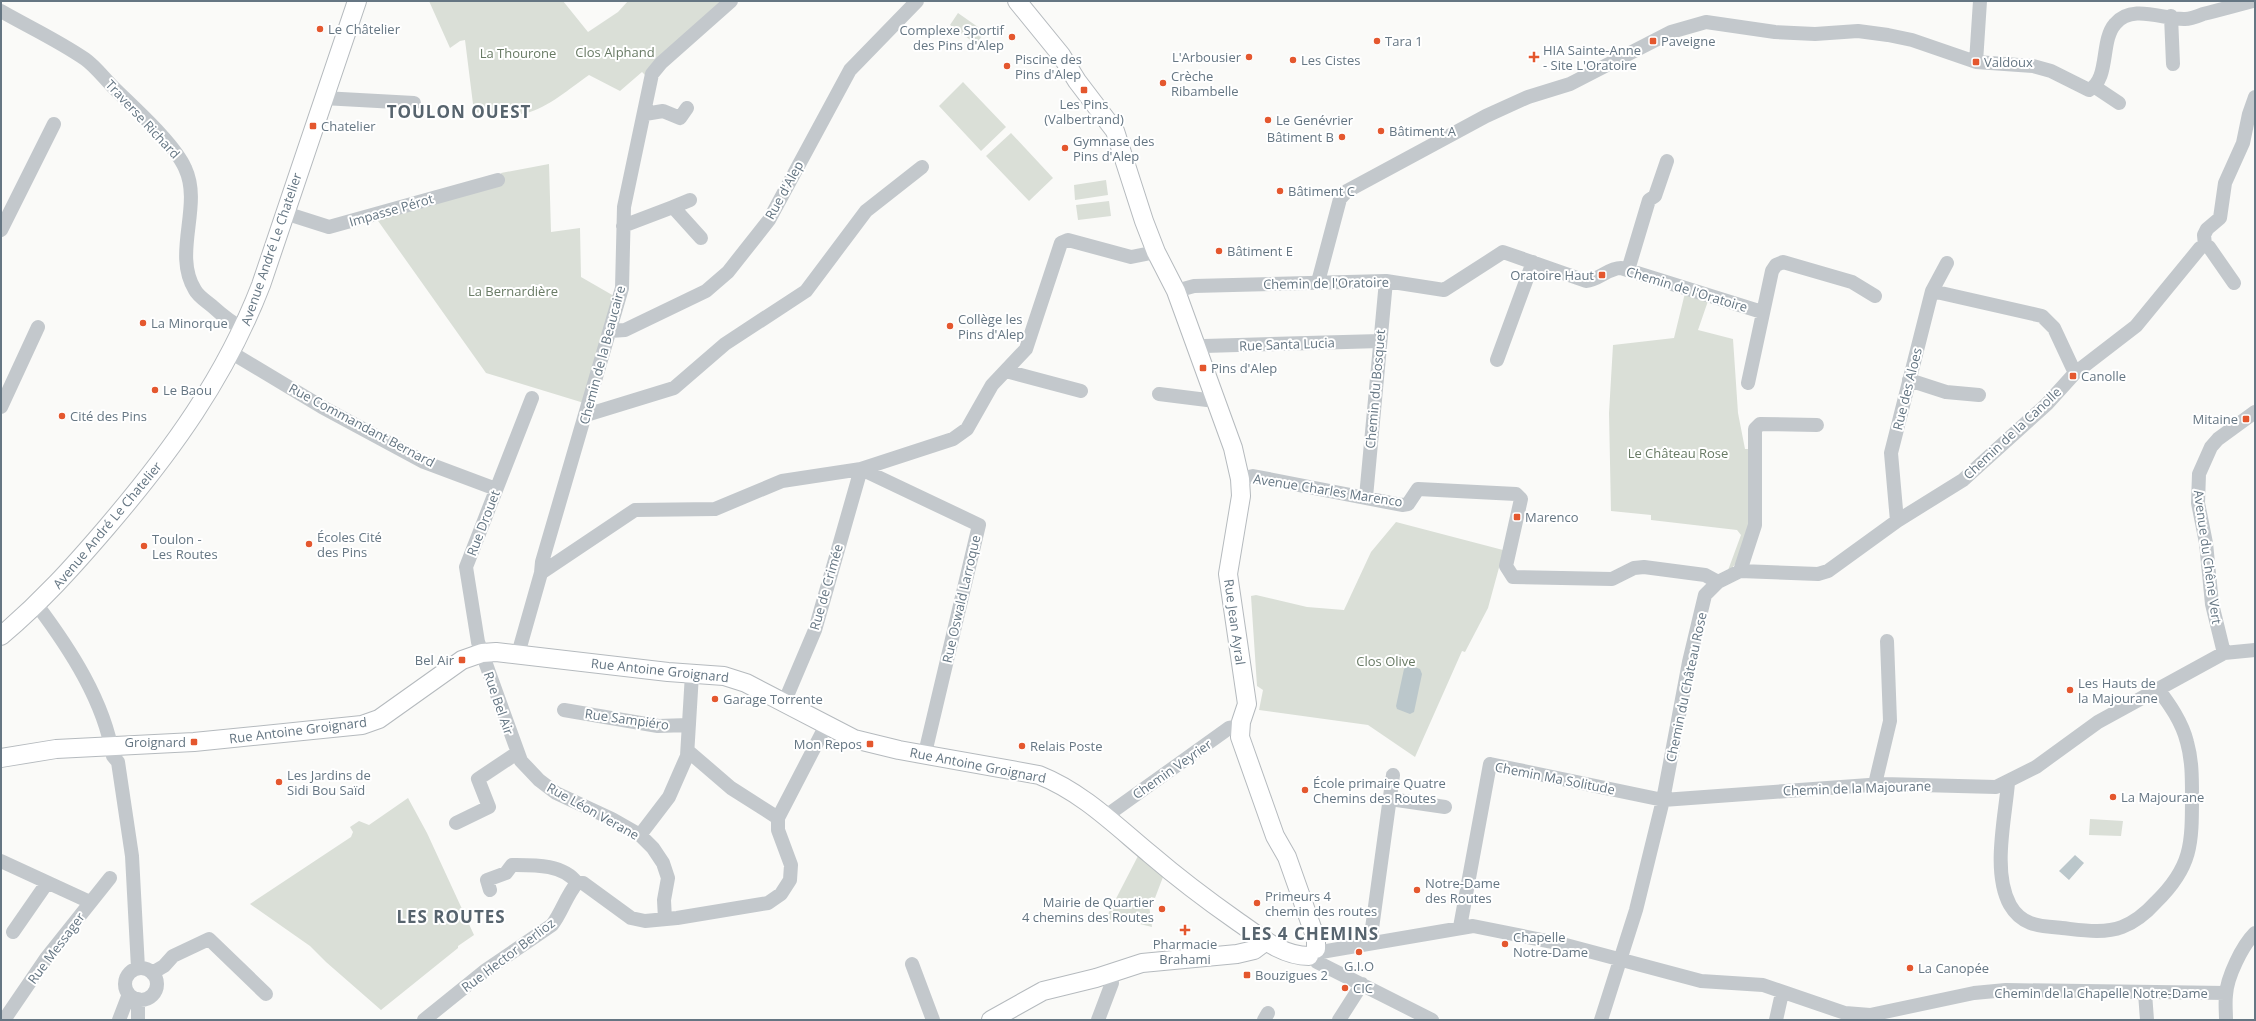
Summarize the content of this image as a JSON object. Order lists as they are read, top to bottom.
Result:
{
  "streets": {
    "main road": ["Avenue André Le Chatelier", "Rue Jean Ayral", "Rue Antoine Groignard"],
    "street": [
      "Traverse Richard",
      "Rue d'Alep",
      "Impasse Pérot",
      "Chemin de l'Oratoire",
      "Rue Santa Lucia",
      "Chemin de la Beaucaire",
      "Chemin du Bosquet",
      "Rue des Aloes",
      "Rue Commandant Bernard",
      "Chemin de la Canolle",
      "Avenue Charles Marenco",
      "Rue Drouet",
      "Avenue du Chêne Vert",
      "Rue de Crimée",
      "Rue Oswald Larroque",
      "Chemin du Château Rose",
      "Rue Bel Air",
      "Rue Sampiéro",
      "Chemin Veyrier",
      "Chemin Ma Solitude",
      "Chemin de la Majourane",
      "Rue Léon Verane",
      "Rue Messager",
      "Rue Hector Berlioz",
      "Chemin de la Chapelle Notre-Dame"
    ]
  },
  "crossings": [
    ["Traverse Richard", "Avenue André Le Chatelier"],
    ["Rue d'Alep", "Chemin de la Beaucaire"],
    ["Impasse Pérot", "Avenue André Le Chatelier"],
    ["Avenue André Le Chatelier", "Rue Commandant Bernard"],
    ["Chemin de l'Oratoire", "Chemin du Bosquet"],
    ["Chemin de l'Oratoire", "Rue Jean Ayral"],
    ["Rue Santa Lucia", "Chemin du Bosquet"],
    ["Rue Santa Lucia", "Rue Jean Ayral"],
    ["Chemin du Bosquet", "Avenue Charles Marenco"],
    ["Rue des Aloes", "Chemin de la Canolle"],
    ["Rue Commandant Bernard", "Rue Drouet"],
    ["Chemin de la Canolle", "Chemin du Château Rose"],
    ["Avenue Charles Marenco", "Rue Jean Ayral"],
    ["Avenue Charles Marenco", "Chemin du Château Rose"],
    ["Rue Drouet", "Rue Antoine Groignard"],
    ["Rue Drouet", "Rue Bel Air"],
    ["Avenue du Chêne Vert", "Chemin de la Majourane"],
    ["Rue de Crimée", "Rue Oswald Larroque"],
    ["Rue de Crimée", "Rue Antoine Groignard"],
    ["Rue Oswald Larroque", "Rue Antoine Groignard"],
    ["Rue Jean Ayral", "Rue Antoine Groignard"],
    ["Rue Jean Ayral", "Chemin Veyrier"],
    ["Rue Jean Ayral", "Chemin de la Chapelle Notre-Dame"],
    ["Rue Antoine Groignard", "Rue Bel Air"],
    ["Rue Antoine Groignard", "Chemin Veyrier"],
    ["Rue Antoine Groignard", "Chemin de la Chapelle Notre-Dame"],
    ["Chemin du Château Rose", "Chemin Ma Solitude"],
    ["Chemin du Château Rose", "Chemin de la Majourane"],
    ["Chemin du Château Rose", "Chemin de la Chapelle Notre-Dame"],
    ["Rue Bel Air", "Rue Léon Verane"],
    ["Chemin Ma Solitude", "Chemin de la Majourane"],
    ["Chemin Ma Solitude", "Chemin de la Chapelle Notre-Dame"]
  ],
  "districts": ["TOULON OUEST", "LES ROUTES", "LES 4 CHEMINS"],
  "parks": [
    "Clos Alphand",
    "La Thourone",
    "La Bernardière",
    "Le Château Rose",
    "Clos Olive"
  ],
  "places": {
    "other": [
      "Le Châtelier",
      "Complexe Sportif des Pins d'Alep",
      "Tara 1",
      "L'Arbousier",
      "Les Cistes",
      "Piscine des Pins d'Alep",
      "Crèche Ribambelle",
      "Le Genévrier",
      "Bâtiment A",
      "Bâtiment B",
      "Gymnase des Pins d'Alep",
      "Bâtiment C",
      "Bâtiment E",
      "La Minorque",
      "Collège les Pins d'Alep",
      "Le Baou",
      "Cité des Pins",
      "Écoles Cité des Pins",
      "Toulon - Les Routes",
      "Les Hauts de la Majourane",
      "Garage Torrente",
      "Relais Poste",
      "Les Jardins de Sidi Bou Saïd",
      "École primaire Quatre Chemins des Routes",
      "La Majourane",
      "Notre-Dame des Routes",
      "Primeurs 4 chemin des routes",
      "Mairie de Quartier 4 chemins des Routes",
      "Chapelle Notre-Dame",
      "G.I.O",
      "La Canopée",
      "CIC"
    ],
    "transit": [
      "Paveigne",
      "Valdoux",
      "Les Pins (Valbertrand)",
      "Chatelier",
      "Oratoire Haut",
      "Pins d'Alep",
      "Canolle",
      "Mitaine",
      "Marenco",
      "Bel Air",
      "Groignard",
      "Mon Repos",
      "Bouzigues 2"
    ],
    "health": ["HIA Sainte-Anne - Site L'Oratoire", "Pharmacie Brahami"]
  }
}
